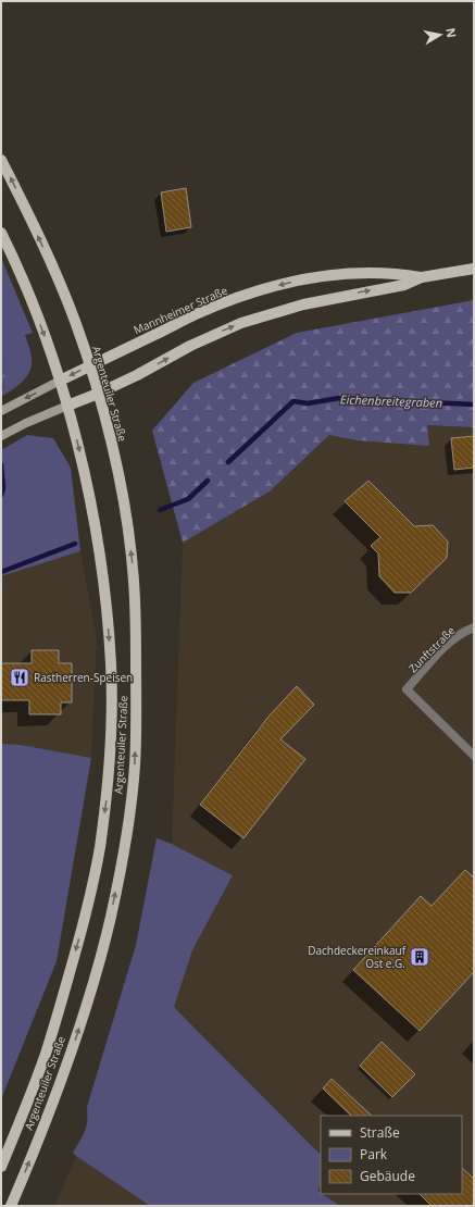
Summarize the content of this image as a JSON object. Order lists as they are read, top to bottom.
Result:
{
  "streets": {
    "main road": ["Mannheimer Straße", "Argenteuiler Straße"],
    "street": ["Zunftstraße"]
  },
  "crossings": [
    ["Mannheimer Straße", "Argenteuiler Straße"]
  ],
  "water": ["Eichenbreitegraben"],
  "places": {
    "restaurant": ["Rastherren-Speisen"],
    "building": ["Dachdeckereinkauf Ost e.G."]
  },
  "legend": ["Straße", "Park", "Gebäude"],
  "north": "right"
}
